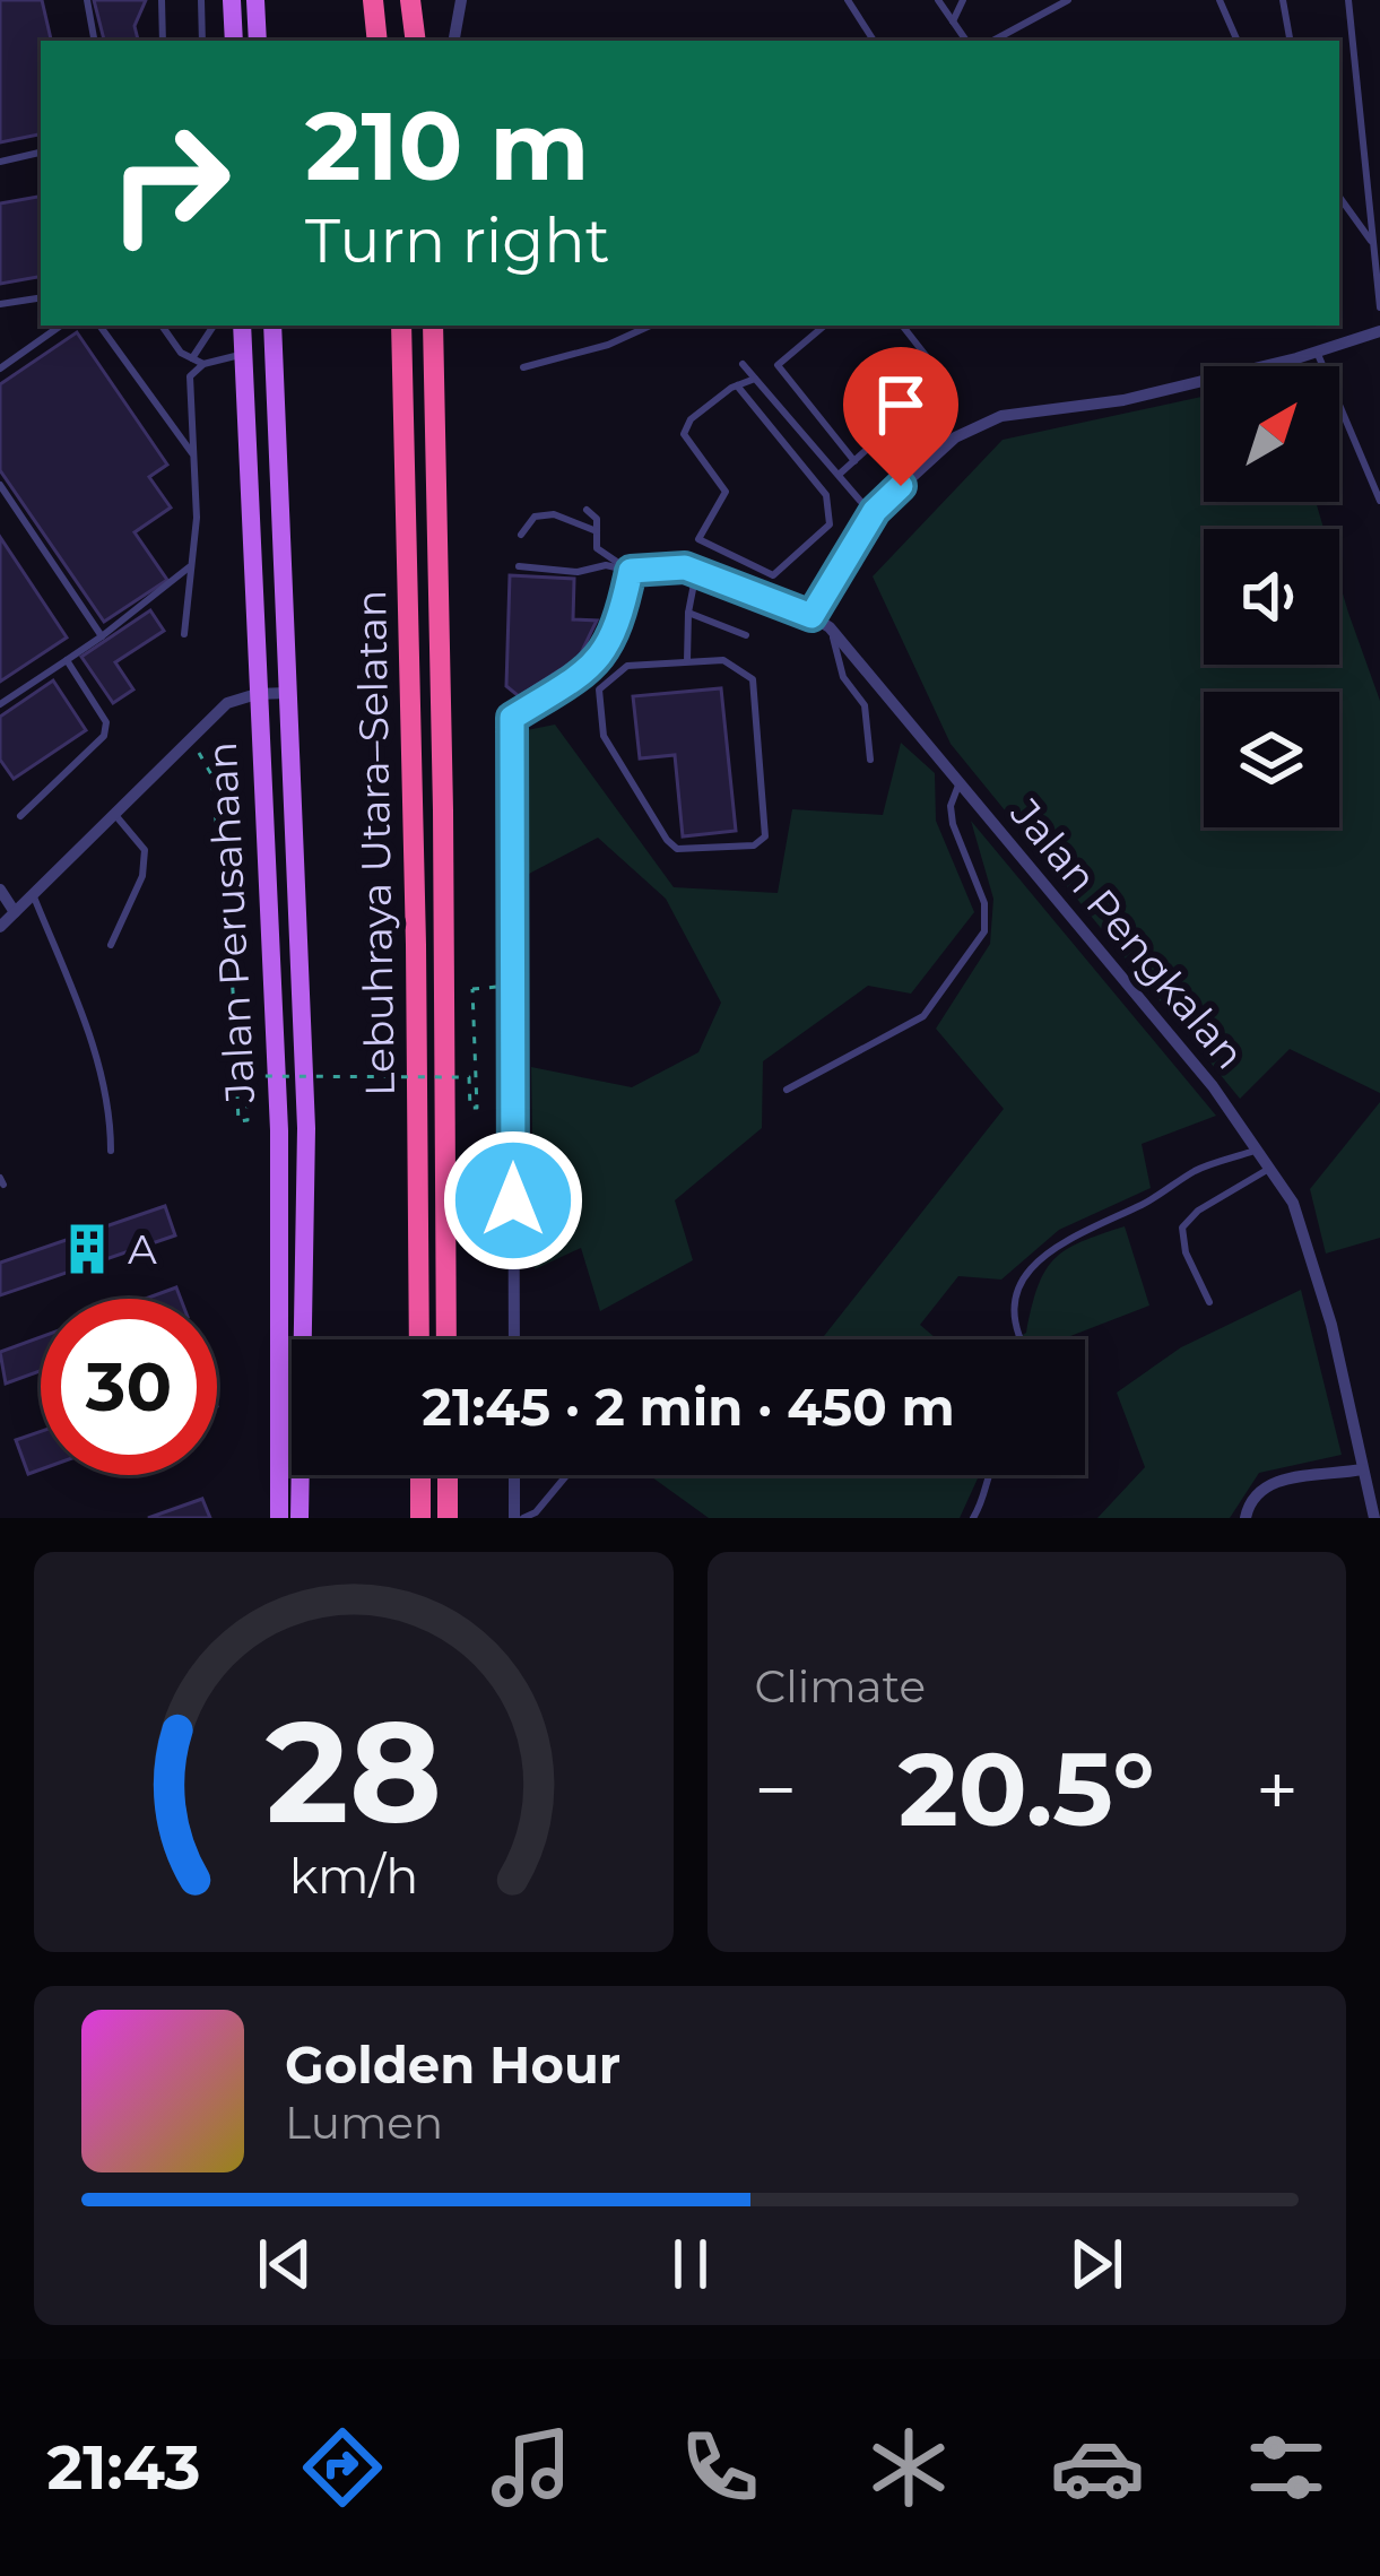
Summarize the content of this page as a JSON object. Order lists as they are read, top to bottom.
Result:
{
  "streets": {
    "highway": ["Lebuhraya Utara–Selatan"],
    "main road": ["Jalan Perusahaan"],
    "street": ["Jalan Pengkalan"]
  },
  "places": {
    "building": ["A"]
  },
  "north": "top right",
  "page": {
    "turn": ["210 m", "Turn right"],
    "limit": "30",
    "trip": "21:45 · 2 min · 450 m",
    "tile": "Climate",
    "heat": ["−", "20.5°", "+"],
    "song": ["Golden Hour", "Lumen"],
    "tabs": "21:43",
    "gauge": ["28", "km/h"]
  }
}
